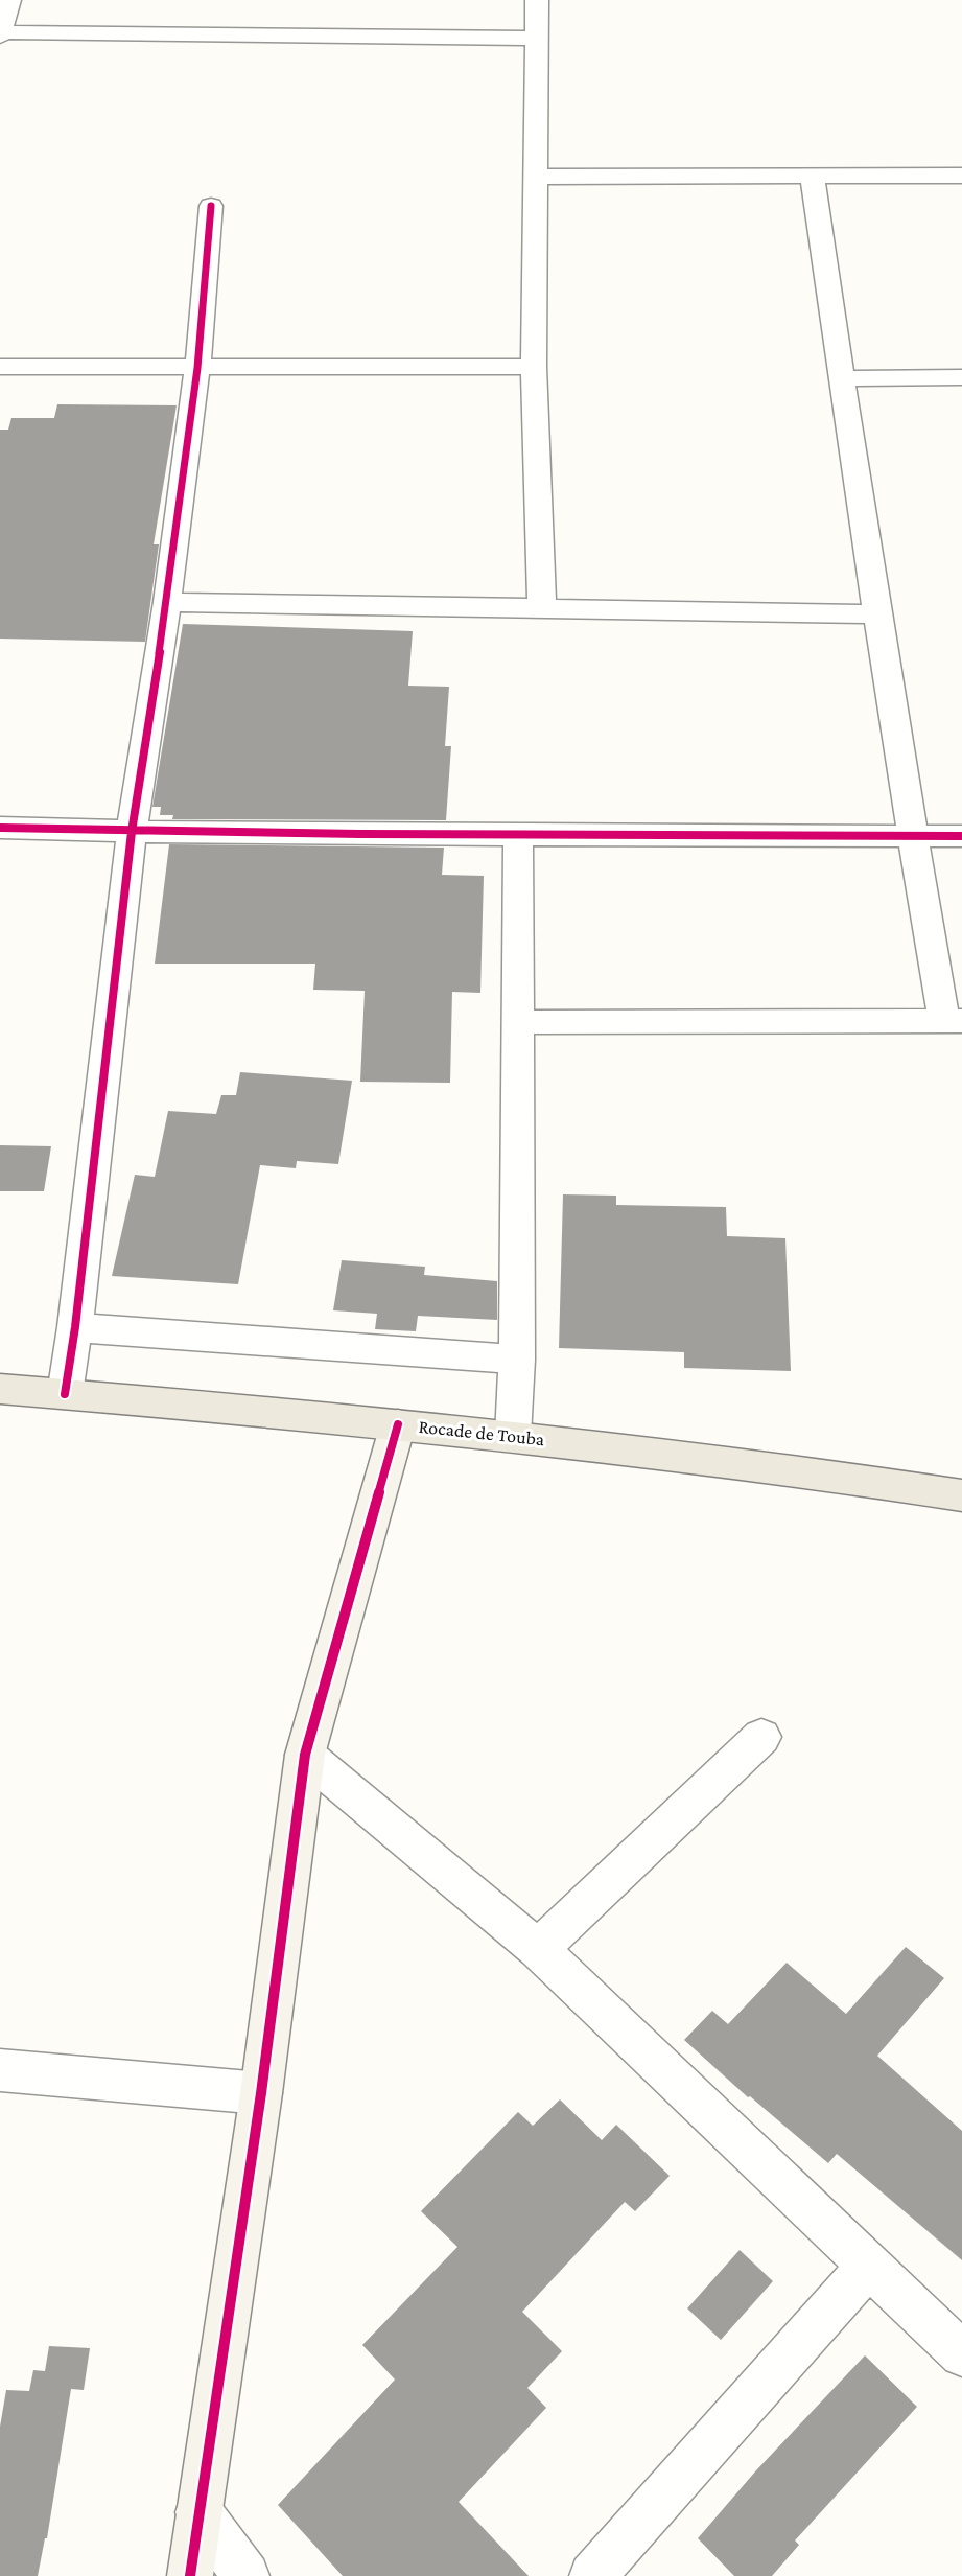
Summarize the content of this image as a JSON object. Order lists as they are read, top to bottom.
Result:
{
  "streets": {
    "main road": ["Rocade de Touba"]
  }
}
